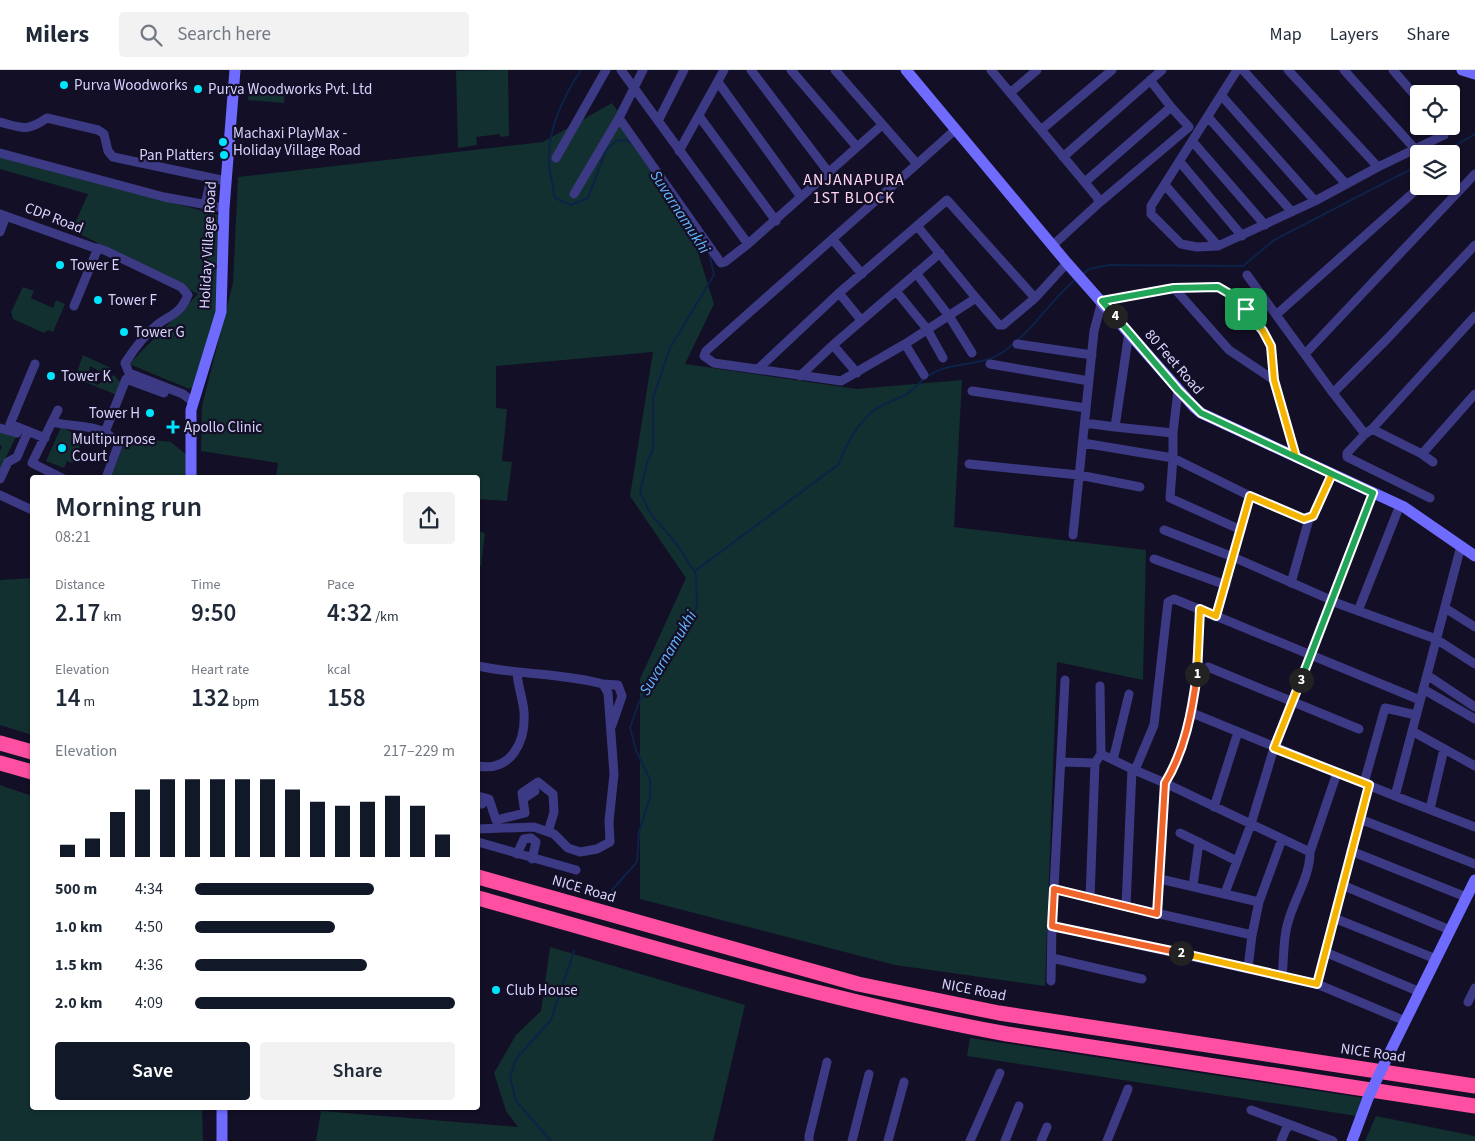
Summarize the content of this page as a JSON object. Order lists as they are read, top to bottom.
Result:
{
  "streets": {
    "highway": ["NICE Road"],
    "street": ["CDP Road", "Holiday Village Road", "80 Feet Road"]
  },
  "crossings": [
    ["CDP Road", "Holiday Village Road"]
  ],
  "districts": ["ANJANAPURA 1ST BLOCK"],
  "water": ["Suvarnamukhi"],
  "places": {
    "other": [
      "Purva Woodworks",
      "Purva Woodworks Pvt. Ltd",
      "Machaxi PlayMax - Holiday Village Road",
      "Pan Platters",
      "Tower E",
      "Tower F",
      "Tower G",
      "Tower K",
      "Tower H",
      "Multipurpose Court",
      "Club House"
    ],
    "health": ["Apollo Clinic"]
  },
  "page": {
    "header": "Milers",
    "search": "Search here",
    "nav": ["Map", "Layers", "Share"],
    "pins": [
      "4",
      "1",
      "3",
      "2"
    ],
    "heading": ["Morning run", "08:21"],
    "stats": [
      ["Distance", "2.17 km"],
      ["Time", "9:50"],
      ["Pace", "4:32 /km"],
      ["Elevation", "14 m"],
      ["Heart rate", "132 bpm"],
      ["kcal", "158"]
    ],
    "chart": ["Elevation", "217–229 m"],
    "list": [
      {
        "name": "500 m",
        "note": "4:34"
      },
      {
        "name": "1.0 km",
        "note": "4:50"
      },
      {
        "name": "1.5 km",
        "note": "4:36"
      },
      {
        "name": "2.0 km",
        "note": "4:09"
      }
    ],
    "buttons": ["Save", "Share"]
  }
}
